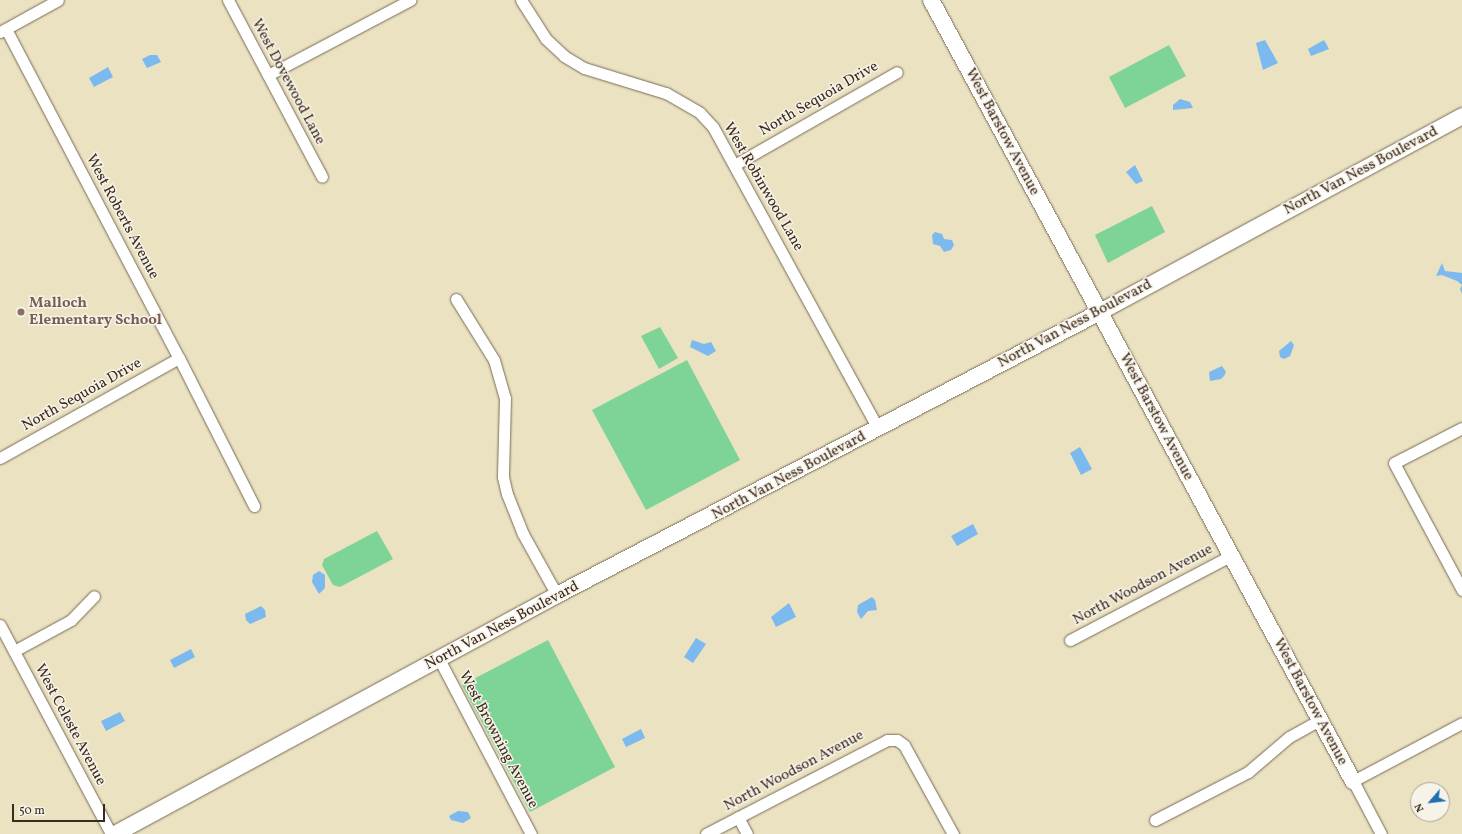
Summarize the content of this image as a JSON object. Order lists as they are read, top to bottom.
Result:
{
  "streets": {
    "street": [
      "West Dovewood Lane",
      "North Sequoia Drive",
      "West Barstow Avenue",
      "North Van Ness Boulevard",
      "West Robinwood Lane",
      "West Roberts Avenue",
      "North Woodson Avenue",
      "West Celeste Avenue",
      "West Browning Avenue"
    ]
  },
  "crossings": [
    ["North Sequoia Drive", "West Robinwood Lane"],
    ["North Sequoia Drive", "West Roberts Avenue"],
    ["West Barstow Avenue", "North Van Ness Boulevard"],
    ["West Barstow Avenue", "North Woodson Avenue"],
    ["North Van Ness Boulevard", "West Robinwood Lane"],
    ["North Van Ness Boulevard", "West Browning Avenue"]
  ],
  "places": ["Malloch Elementary School"],
  "scale_bar": "50 m",
  "north": "bottom left"
}
